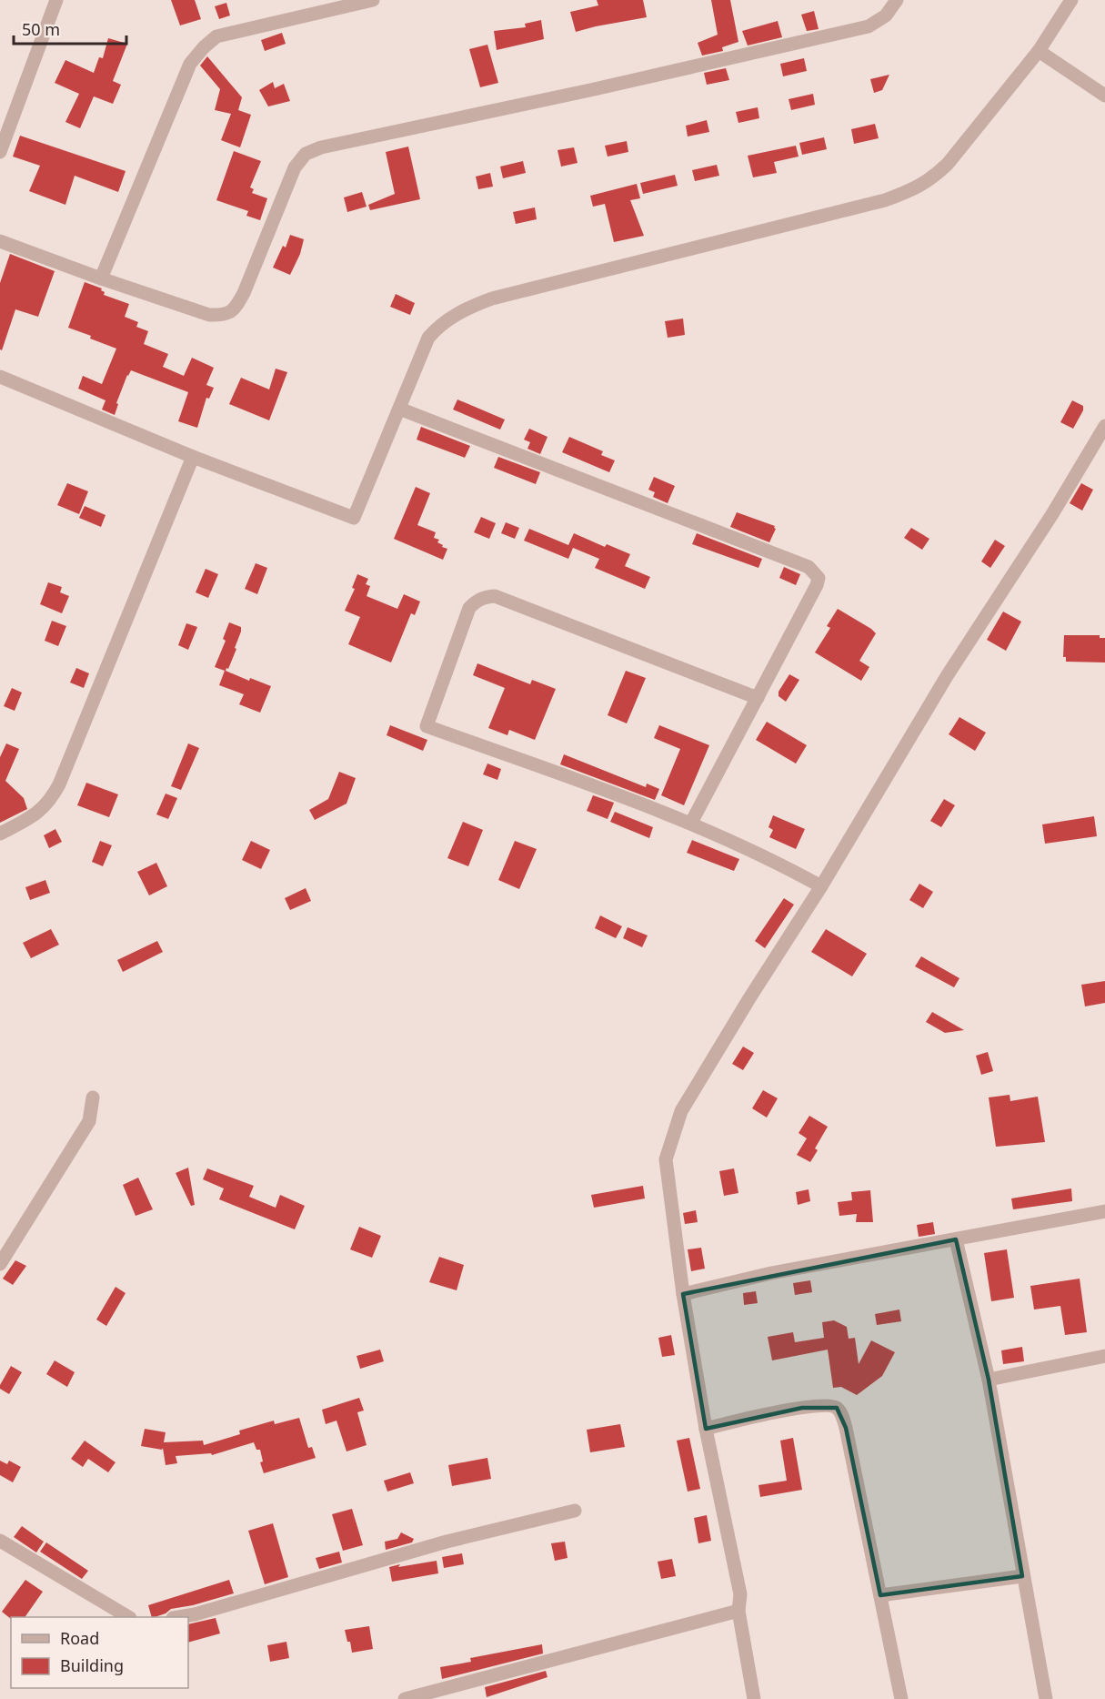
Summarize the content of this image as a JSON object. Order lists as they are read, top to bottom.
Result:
{
  "legend": ["Road", "Building"],
  "scale_bar": "50 m"
}
